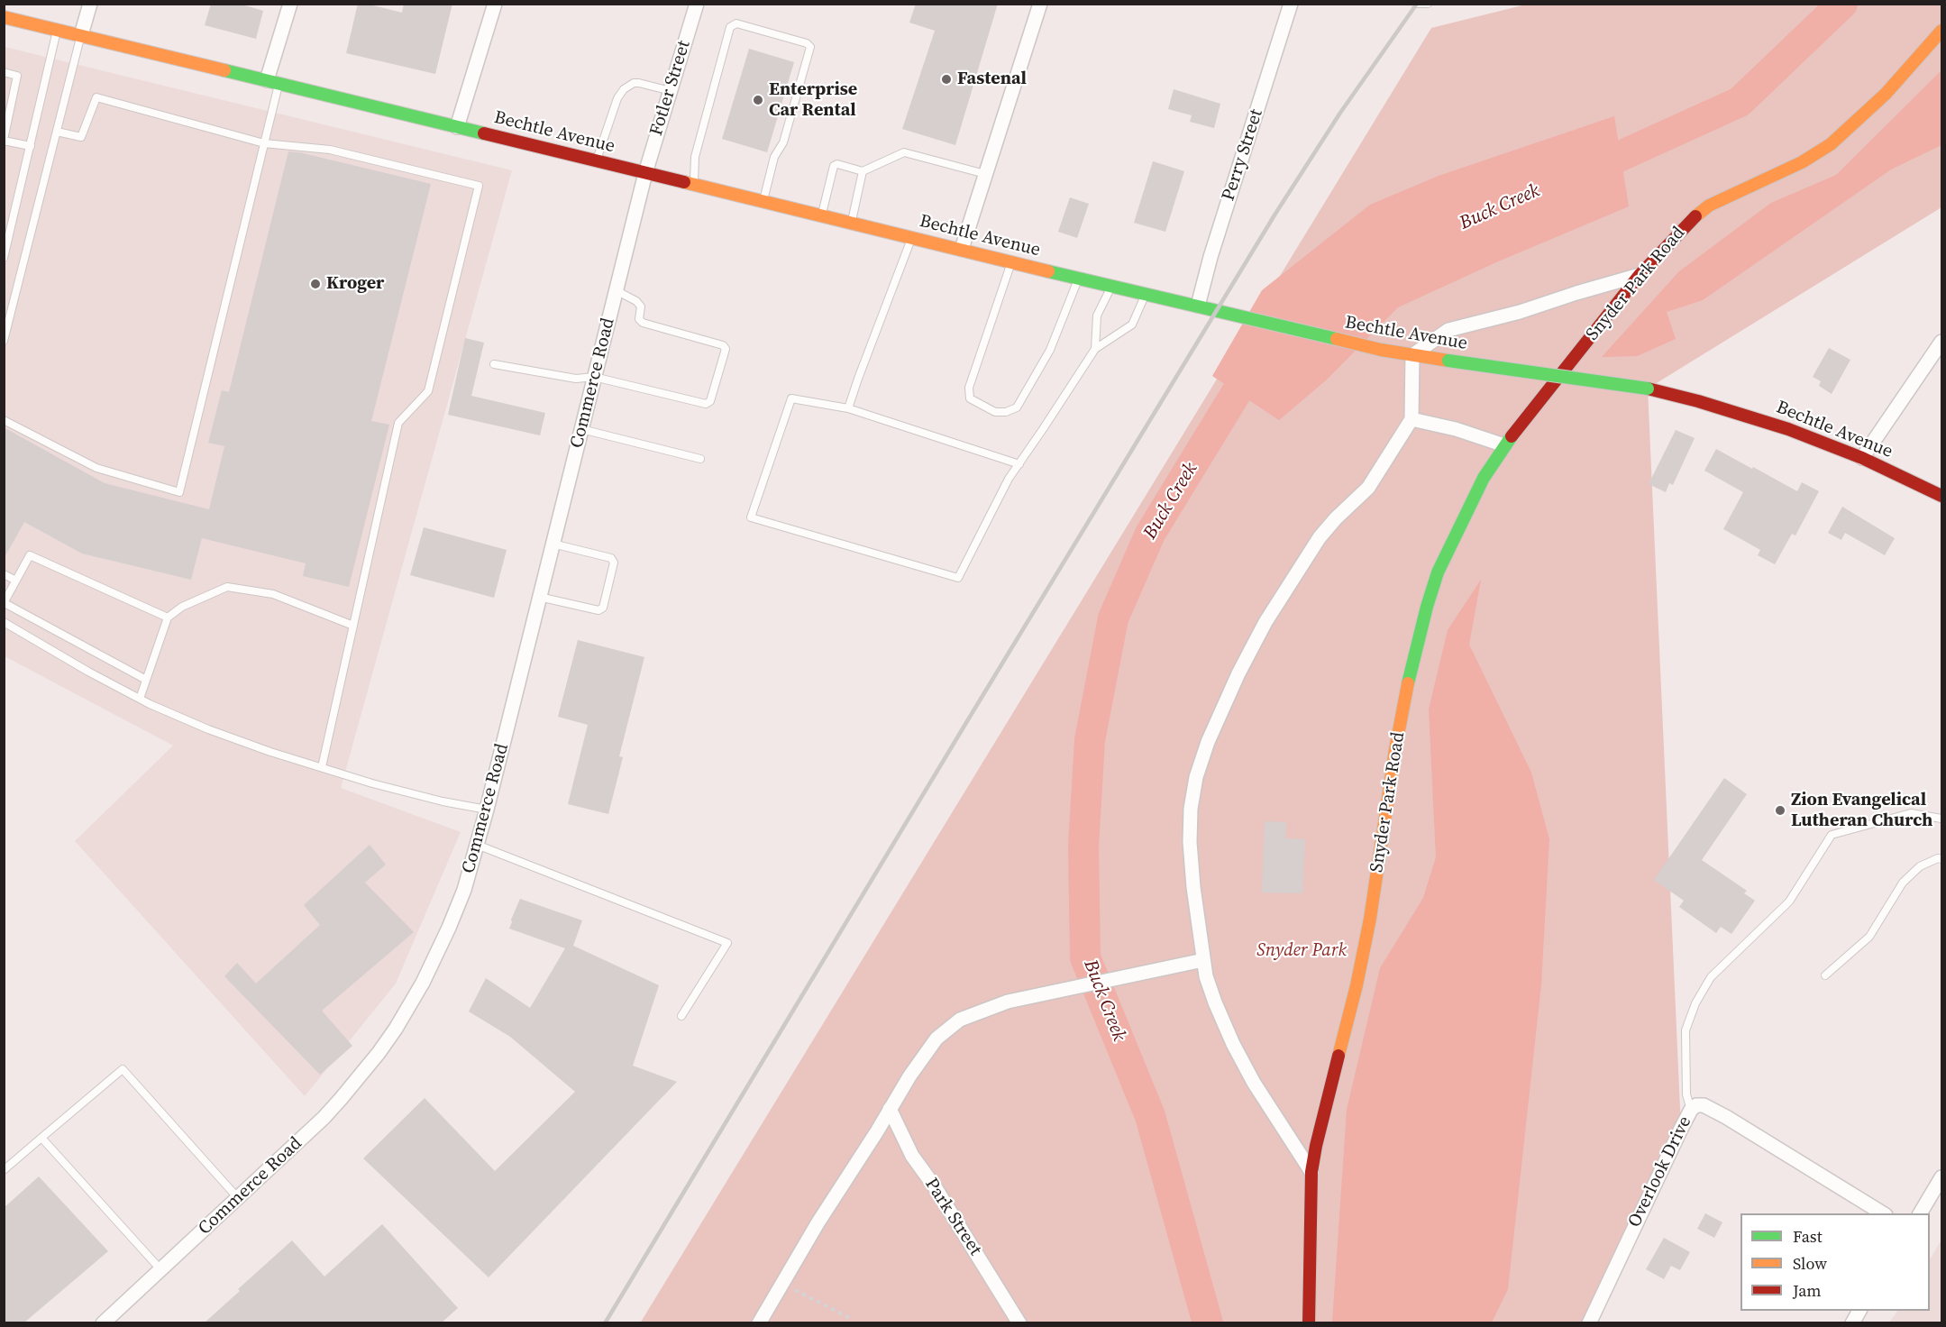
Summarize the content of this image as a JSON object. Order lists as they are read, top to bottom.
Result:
{
  "streets": {
    "main road": ["Bechtle Avenue", "Snyder Park Road"],
    "street": [
      "Fotler Street",
      "Perry Street",
      "Commerce Road",
      "Overlook Drive",
      "Park Street"
    ]
  },
  "crossings": [
    ["Fotler Street", "Bechtle Avenue"],
    ["Fotler Street", "Commerce Road"],
    ["Bechtle Avenue", "Perry Street"],
    ["Bechtle Avenue", "Commerce Road"]
  ],
  "water": ["Buck Creek"],
  "parks": ["Snyder Park"],
  "places": [
    "Fastenal",
    "Enterprise Car Rental",
    "Kroger",
    "Zion Evangelical Lutheran Church"
  ],
  "legend": ["Fast", "Slow", "Jam"]
}
